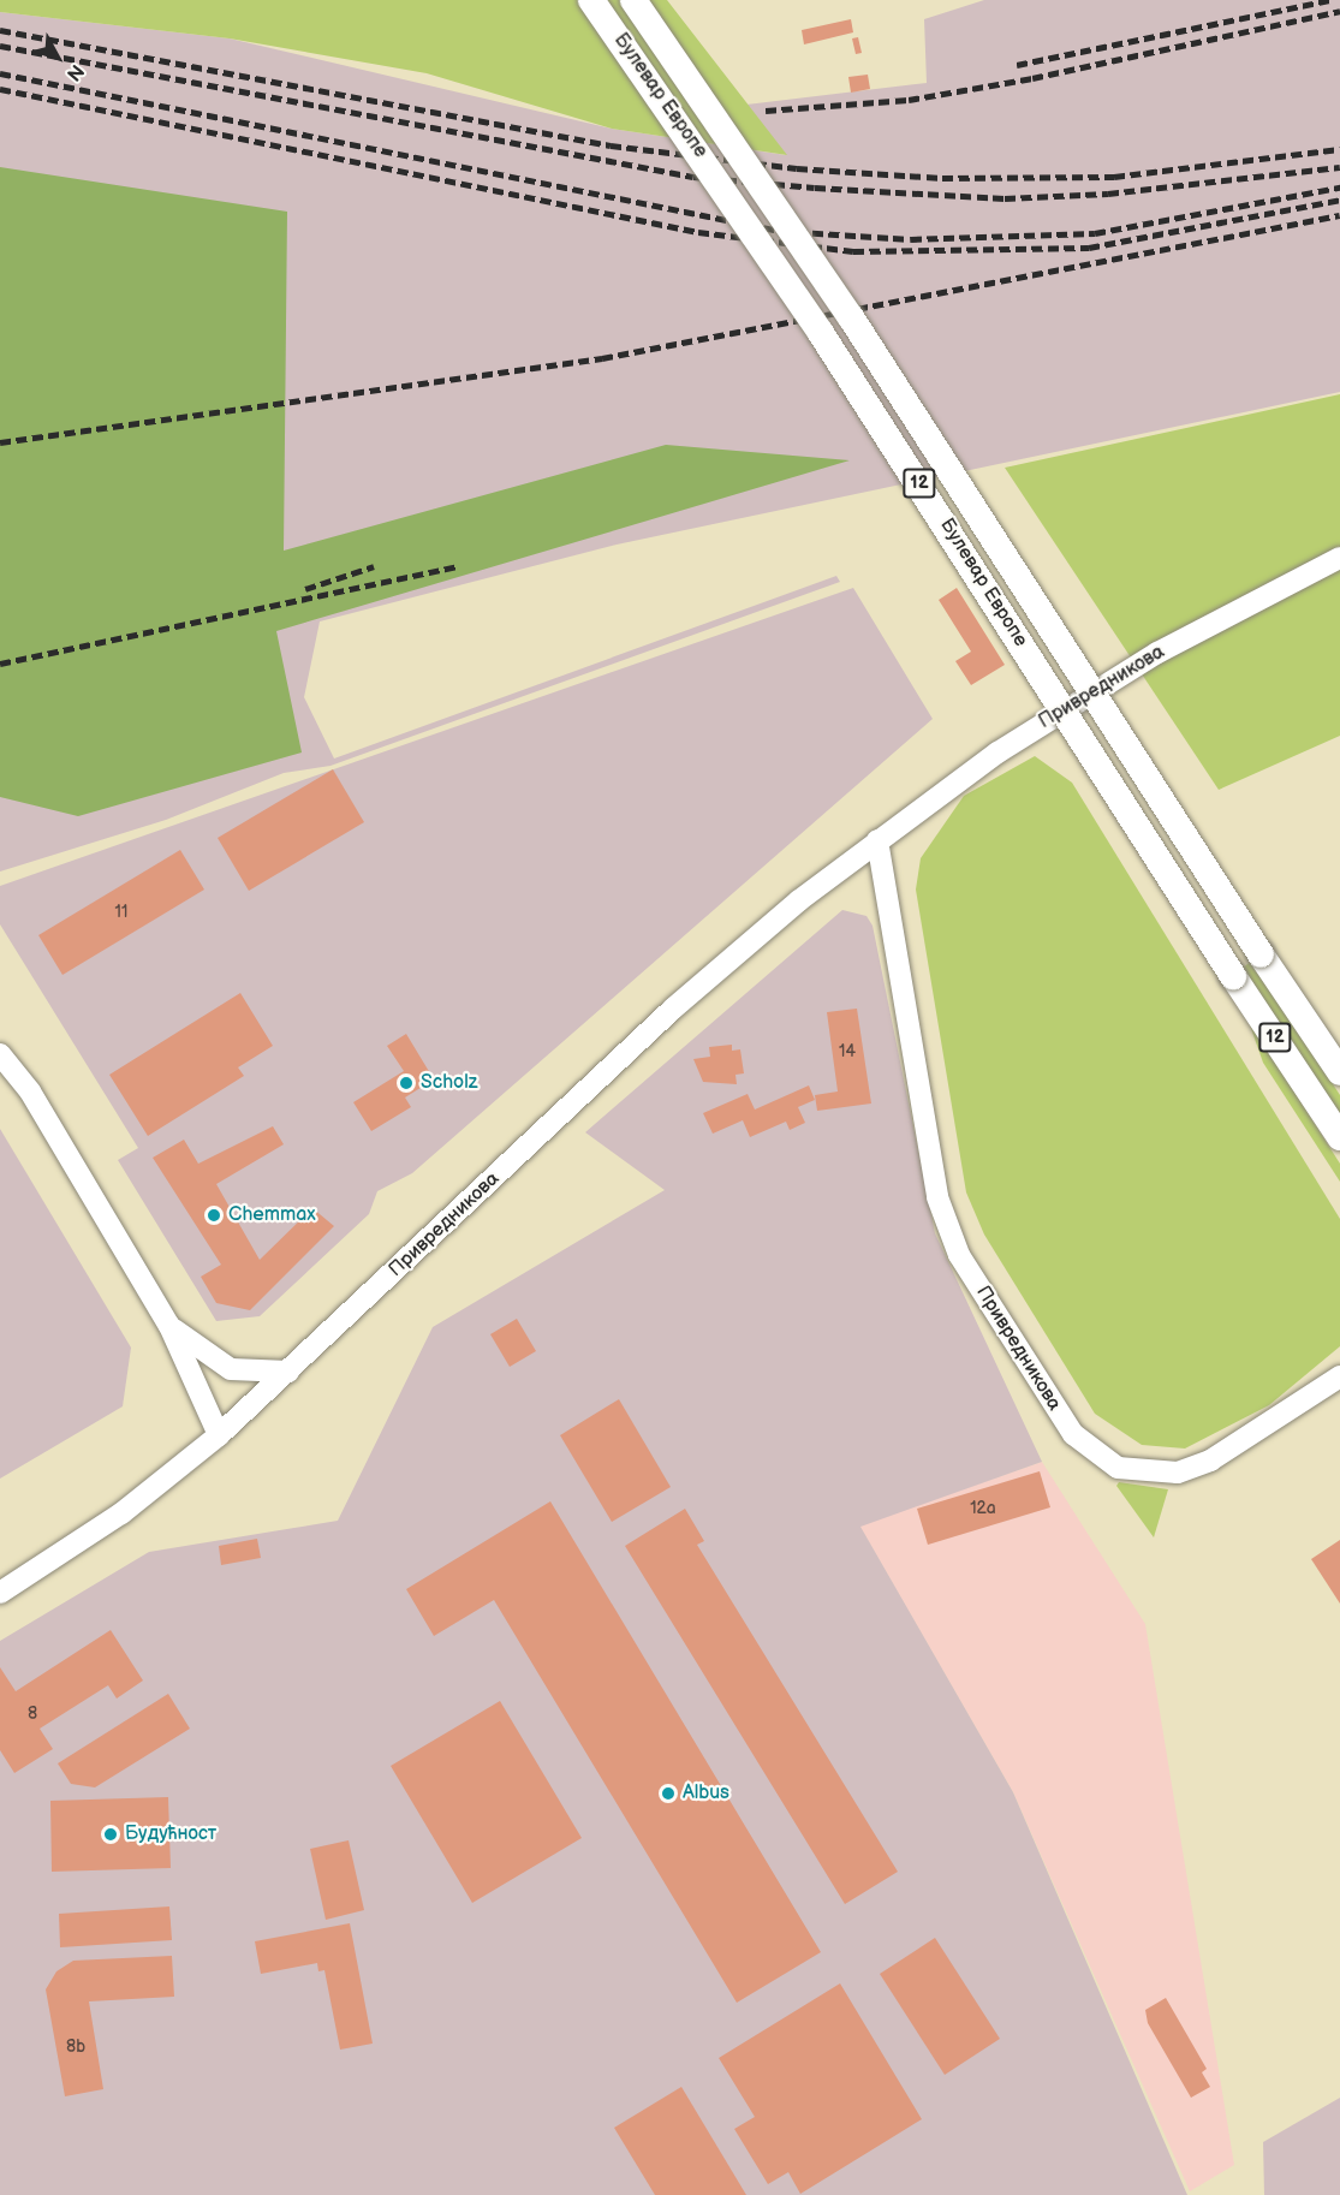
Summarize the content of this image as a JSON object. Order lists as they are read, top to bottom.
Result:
{
  "streets": {
    "main road": ["Булевар Европе", "12"],
    "street": ["Привредникова"]
  },
  "places": [
    "Scholz",
    "Chemmax",
    "Albus",
    "Будућност"
  ],
  "house_numbers": [
    "11",
    "14",
    "12a",
    "8",
    "8b"
  ],
  "north": "bottom right"
}
